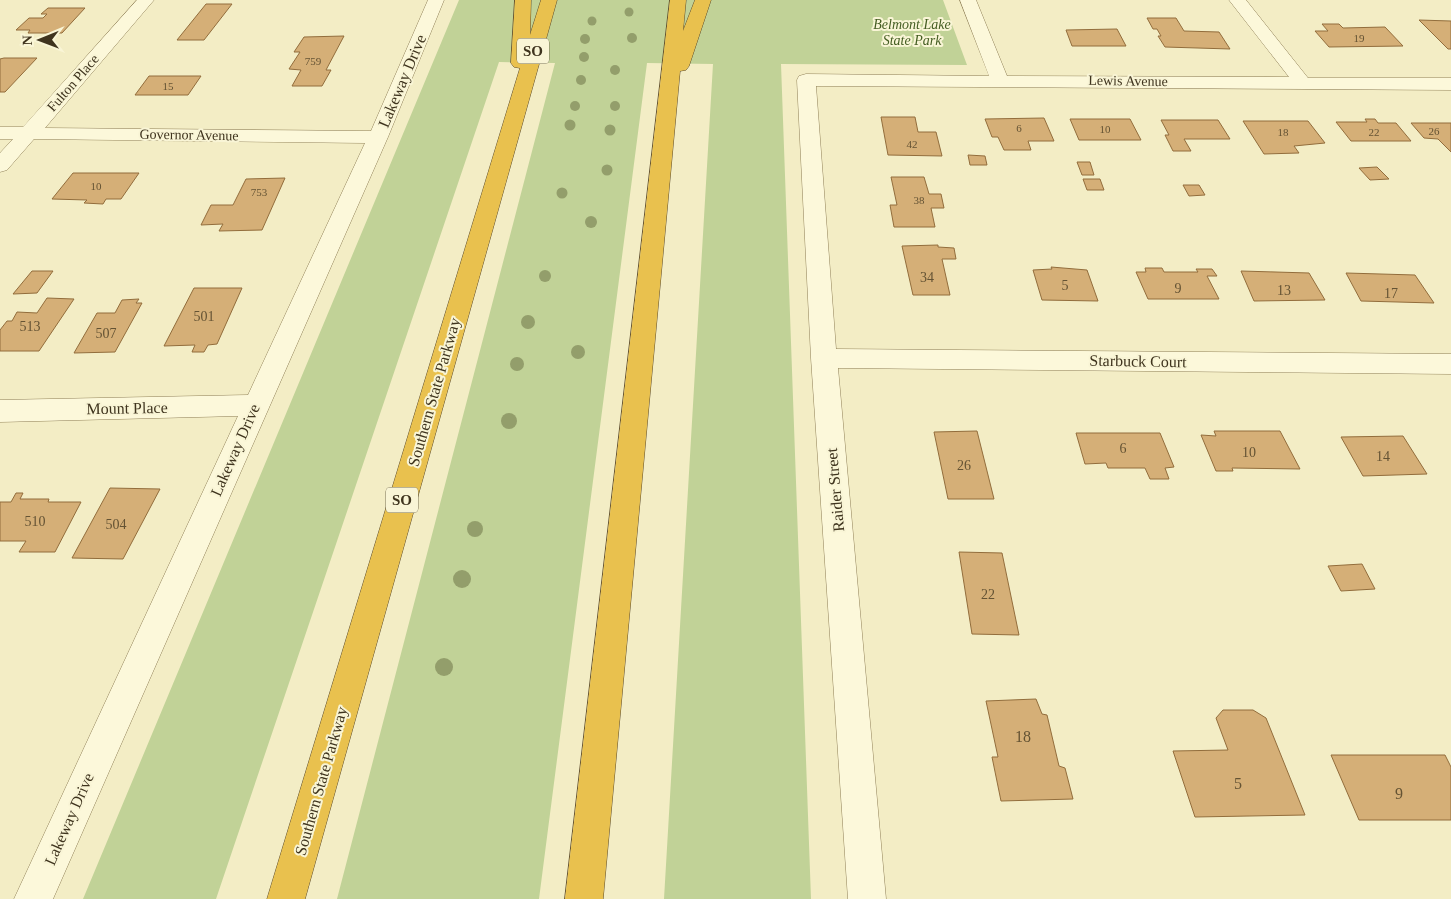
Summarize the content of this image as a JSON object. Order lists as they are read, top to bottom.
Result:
{
  "streets": {
    "highway": ["SO", "Southern State Parkway"],
    "street": [
      "Lakeway Drive",
      "Lewis Avenue",
      "Fulton Place",
      "Governor Avenue",
      "Starbuck Court",
      "Mount Place",
      "Raider Street"
    ]
  },
  "crossings": [
    ["Lakeway Drive", "Governor Avenue"],
    ["Lakeway Drive", "Mount Place"],
    ["Lewis Avenue", "Raider Street"],
    ["Fulton Place", "Governor Avenue"],
    ["Starbuck Court", "Raider Street"]
  ],
  "parks": ["Belmont Lake State Park"],
  "house_numbers": [
    "19",
    "759",
    "15",
    "6",
    "10",
    "26",
    "18",
    "22",
    "42",
    "10",
    "753",
    "38",
    "34",
    "5",
    "9",
    "13",
    "17",
    "501",
    "513",
    "507",
    "6",
    "10",
    "14",
    "26",
    "510",
    "504",
    "22",
    "18",
    "5",
    "9"
  ],
  "north": "left"
}
